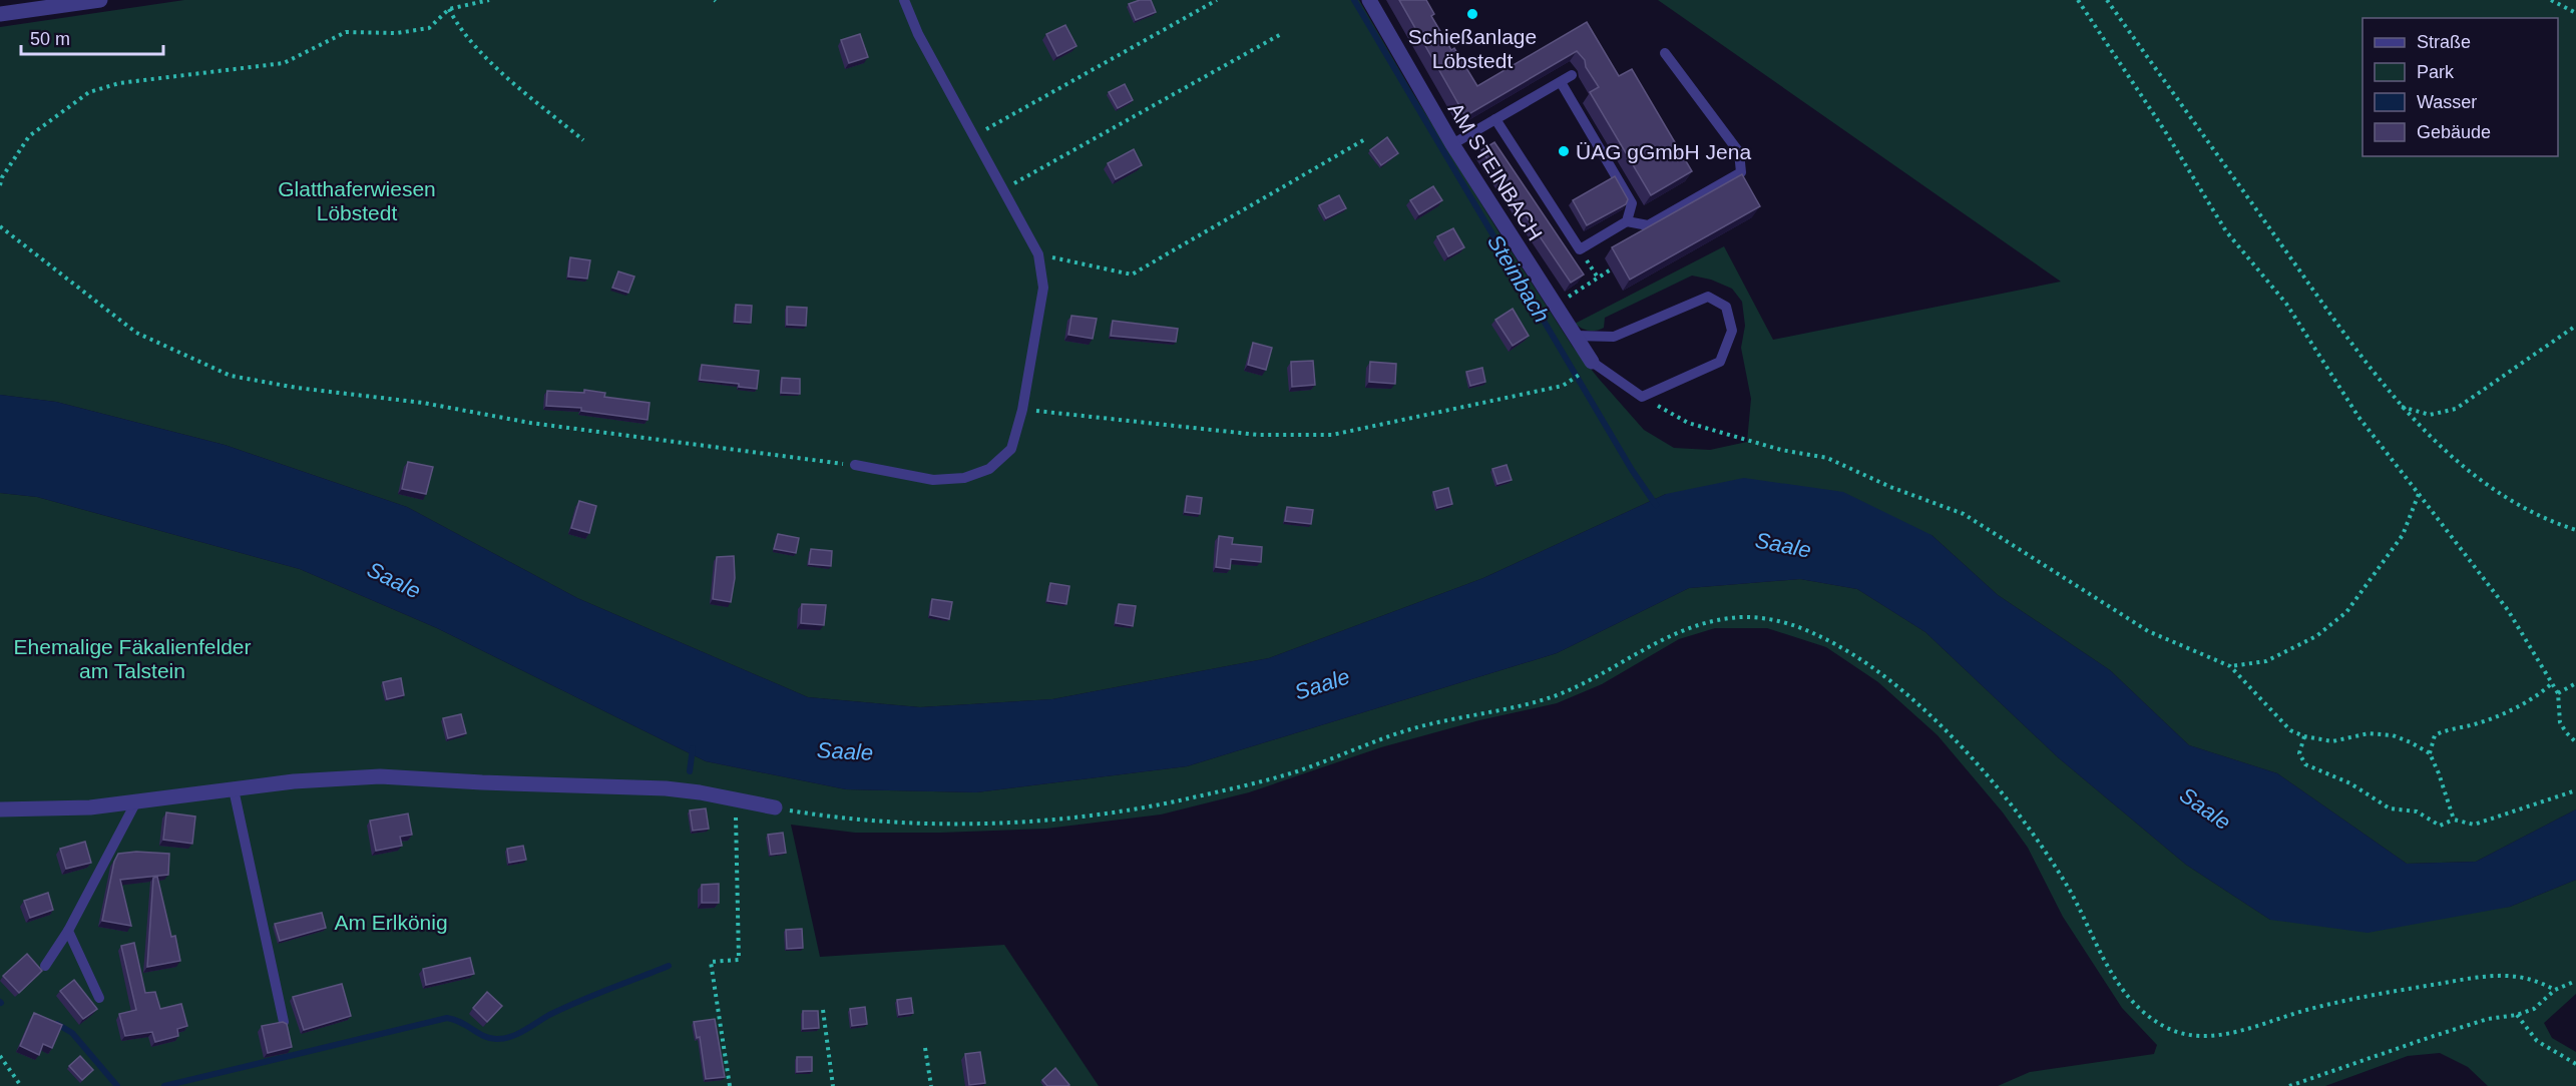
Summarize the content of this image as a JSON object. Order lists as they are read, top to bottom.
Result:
{
  "streets": {
    "street": ["AM STEINBACH"]
  },
  "water": ["Steinbach", "Saale"],
  "parks": ["Glatthaferwiesen Löbstedt", "Ehemalige Fäkalienfelder am Talstein", "Am Erlkönig"],
  "places": ["Schießanlage Löbstedt", "ÜAG gGmbH Jena"],
  "legend": [
    "Straße",
    "Park",
    "Wasser",
    "Gebäude"
  ],
  "scale_bar": "50 m"
}
